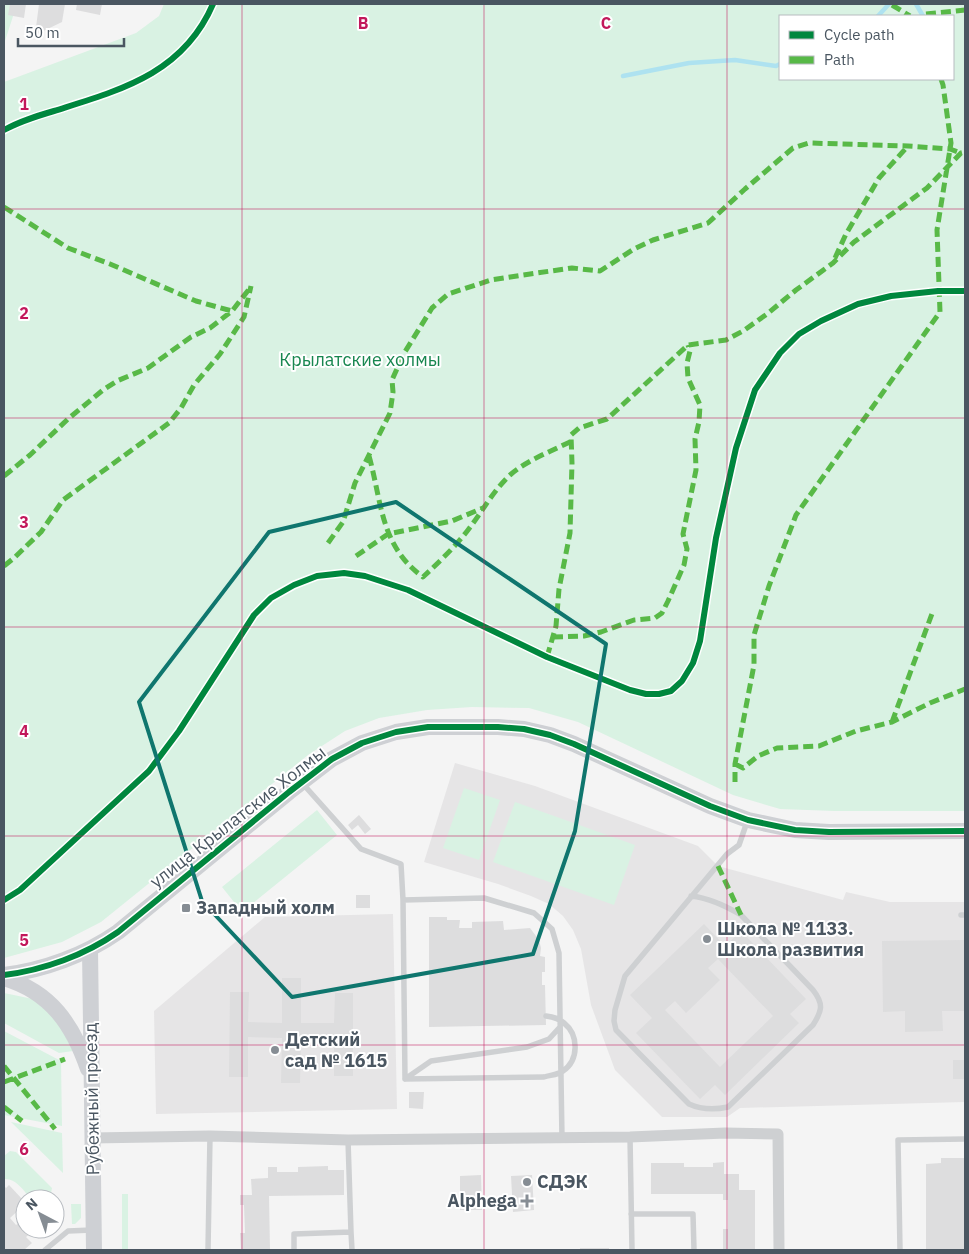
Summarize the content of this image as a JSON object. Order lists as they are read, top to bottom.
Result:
{
  "streets": {
    "street": ["улица Крылатские Холмы", "Рубежный проезд"]
  },
  "crossings": [
    ["улица Крылатские Холмы", "Рубежный проезд"]
  ],
  "parks": ["Крылатские холмы"],
  "places": {
    "transit": ["Западный холм"],
    "other": ["Школа № 1133. Школа развития", "Детский сад № 1615", "СДЭК"],
    "health": ["Alphega"]
  },
  "legend": ["Cycle path", "Path"],
  "scale_bar": "50 m",
  "north": "top left",
  "grid": {
    "columns": ["B", "C"],
    "rows": [
      "1",
      "2",
      "3",
      "4",
      "5",
      "6"
    ]
  }
}
